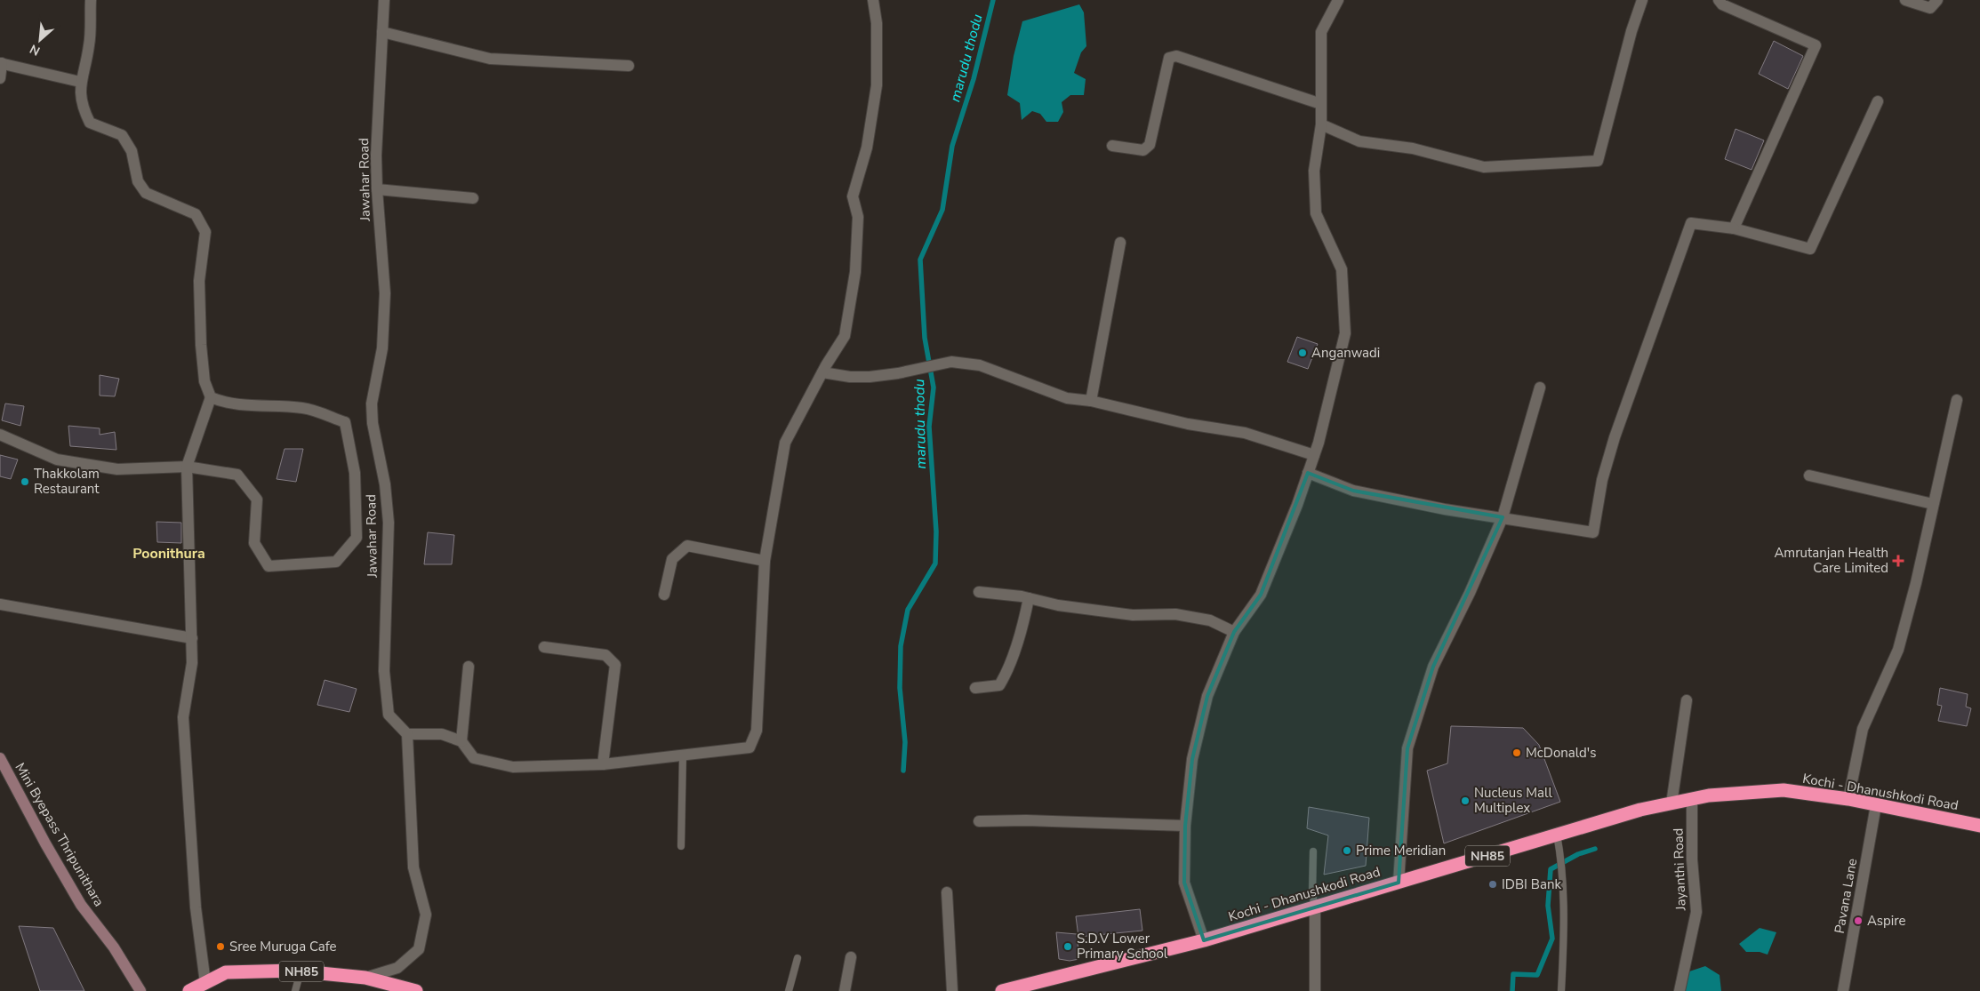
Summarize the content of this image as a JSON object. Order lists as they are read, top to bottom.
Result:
{
  "streets": {
    "highway": ["Kochi - Dhanushkodi Road", "NH85"],
    "main road": ["Mini Byepass Thripunithara"],
    "street": ["Jawahar Road", "Jayanthi Road", "Pavana Lane"]
  },
  "crossings": [
    ["Kochi - Dhanushkodi Road", "Jayanthi Road"],
    ["Kochi - Dhanushkodi Road", "Pavana Lane"]
  ],
  "districts": ["Poonithura"],
  "water": ["marudu thodu"],
  "places": {
    "other": [
      "Anganwadi",
      "Thakkolam Restaurant",
      "McDonald's",
      "Nucleus Mall Multiplex",
      "Prime Meridian",
      "IDBI Bank",
      "Aspire",
      "Sree Muruga Cafe",
      "S.D.V Lower Primary School"
    ],
    "health": ["Amrutanjan Health Care Limited"]
  },
  "north": "bottom left"
}
